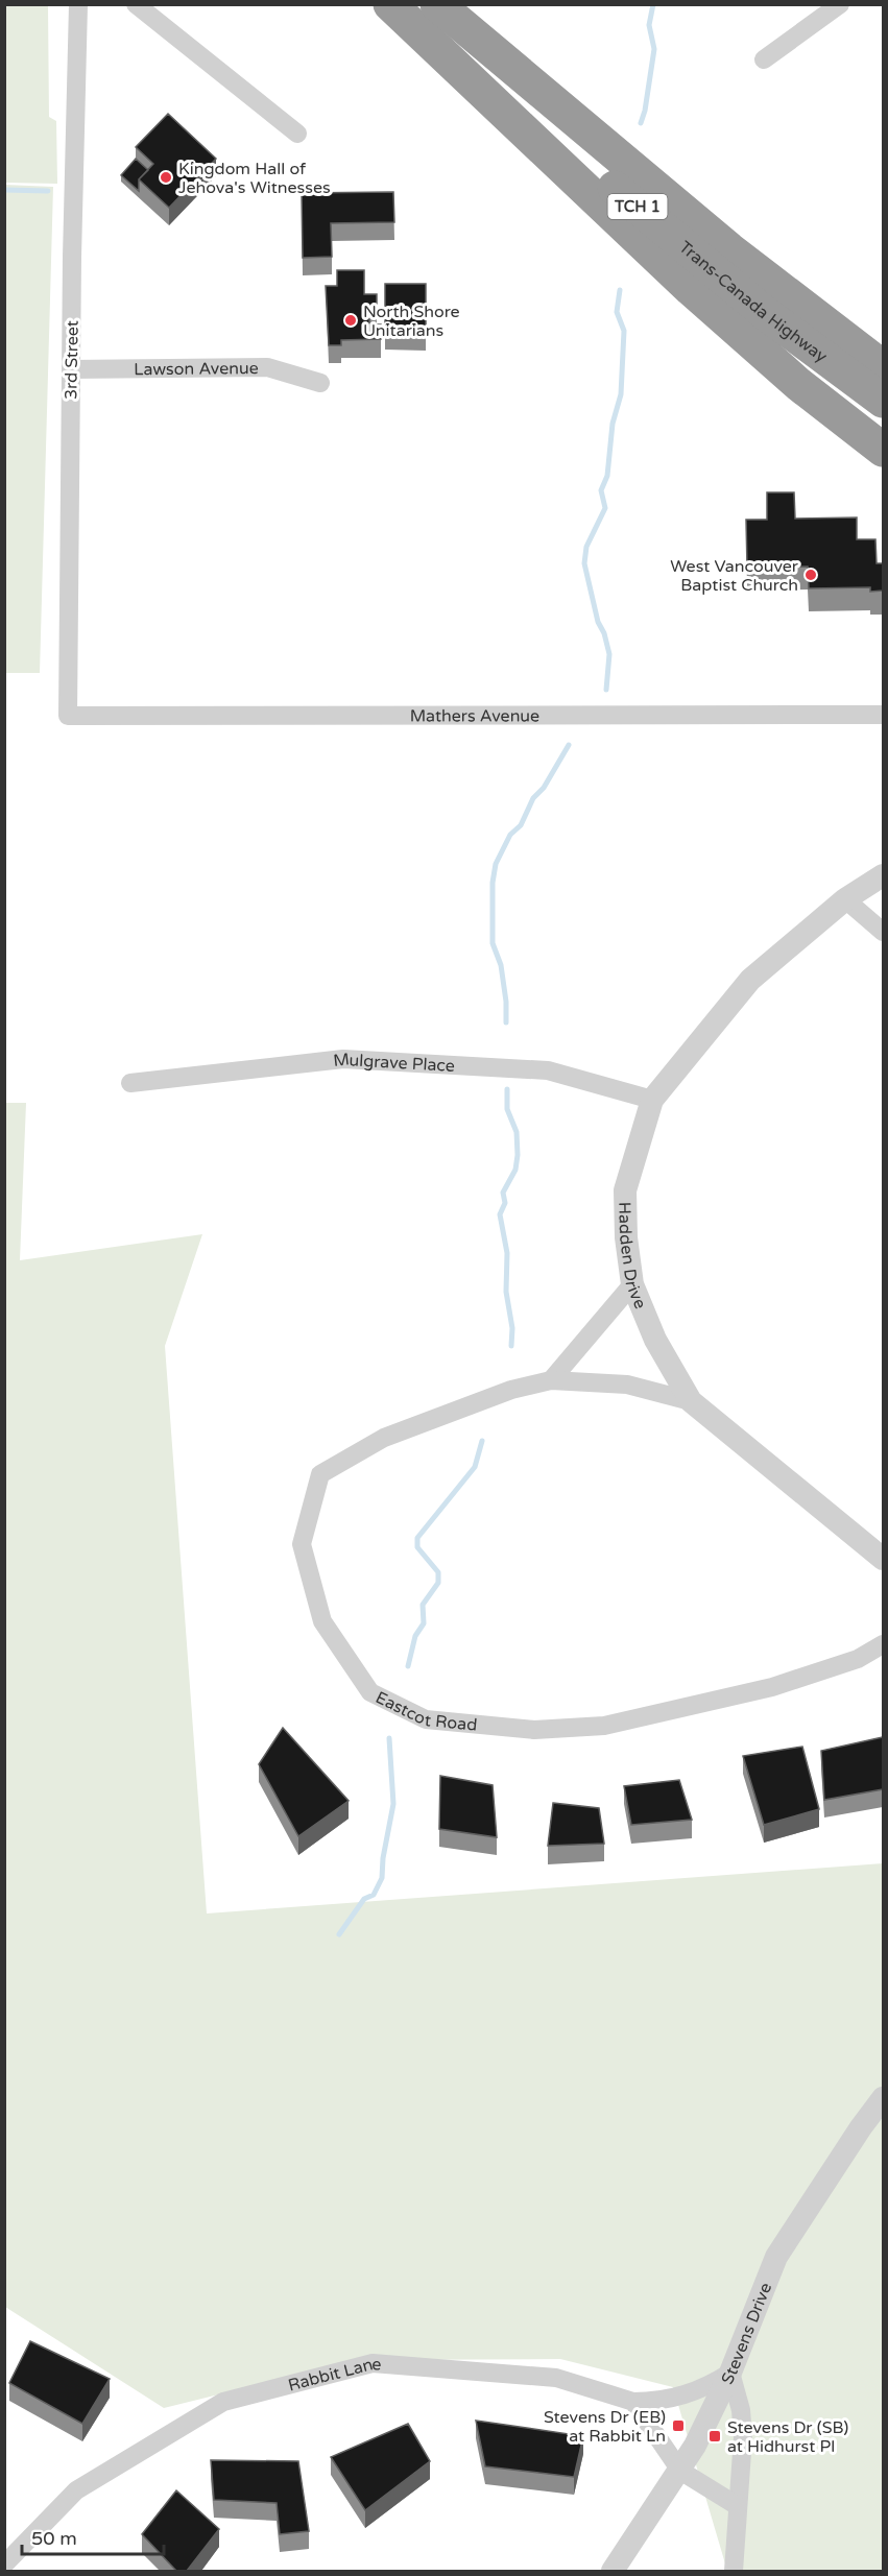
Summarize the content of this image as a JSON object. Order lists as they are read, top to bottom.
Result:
{
  "streets": {
    "highway": ["TCH 1", "Trans-Canada Highway"],
    "street": [
      "3rd Street",
      "Lawson Avenue",
      "Mathers Avenue",
      "Mulgrave Place",
      "Hadden Drive",
      "Eastcot Road",
      "Stevens Drive",
      "Rabbit Lane"
    ]
  },
  "crossings": [
    ["3rd Street", "Lawson Avenue"],
    ["3rd Street", "Mathers Avenue"],
    ["Mulgrave Place", "Hadden Drive"],
    ["Hadden Drive", "Eastcot Road"]
  ],
  "places": {
    "other": ["Kingdom Hall of Jehova's Witnesses", "North Shore Unitarians", "West Vancouver Baptist Church"],
    "transit": ["Stevens Dr (EB) at Rabbit Ln", "Stevens Dr (SB) at Hidhurst Pl"]
  },
  "scale_bar": "50 m"
}
